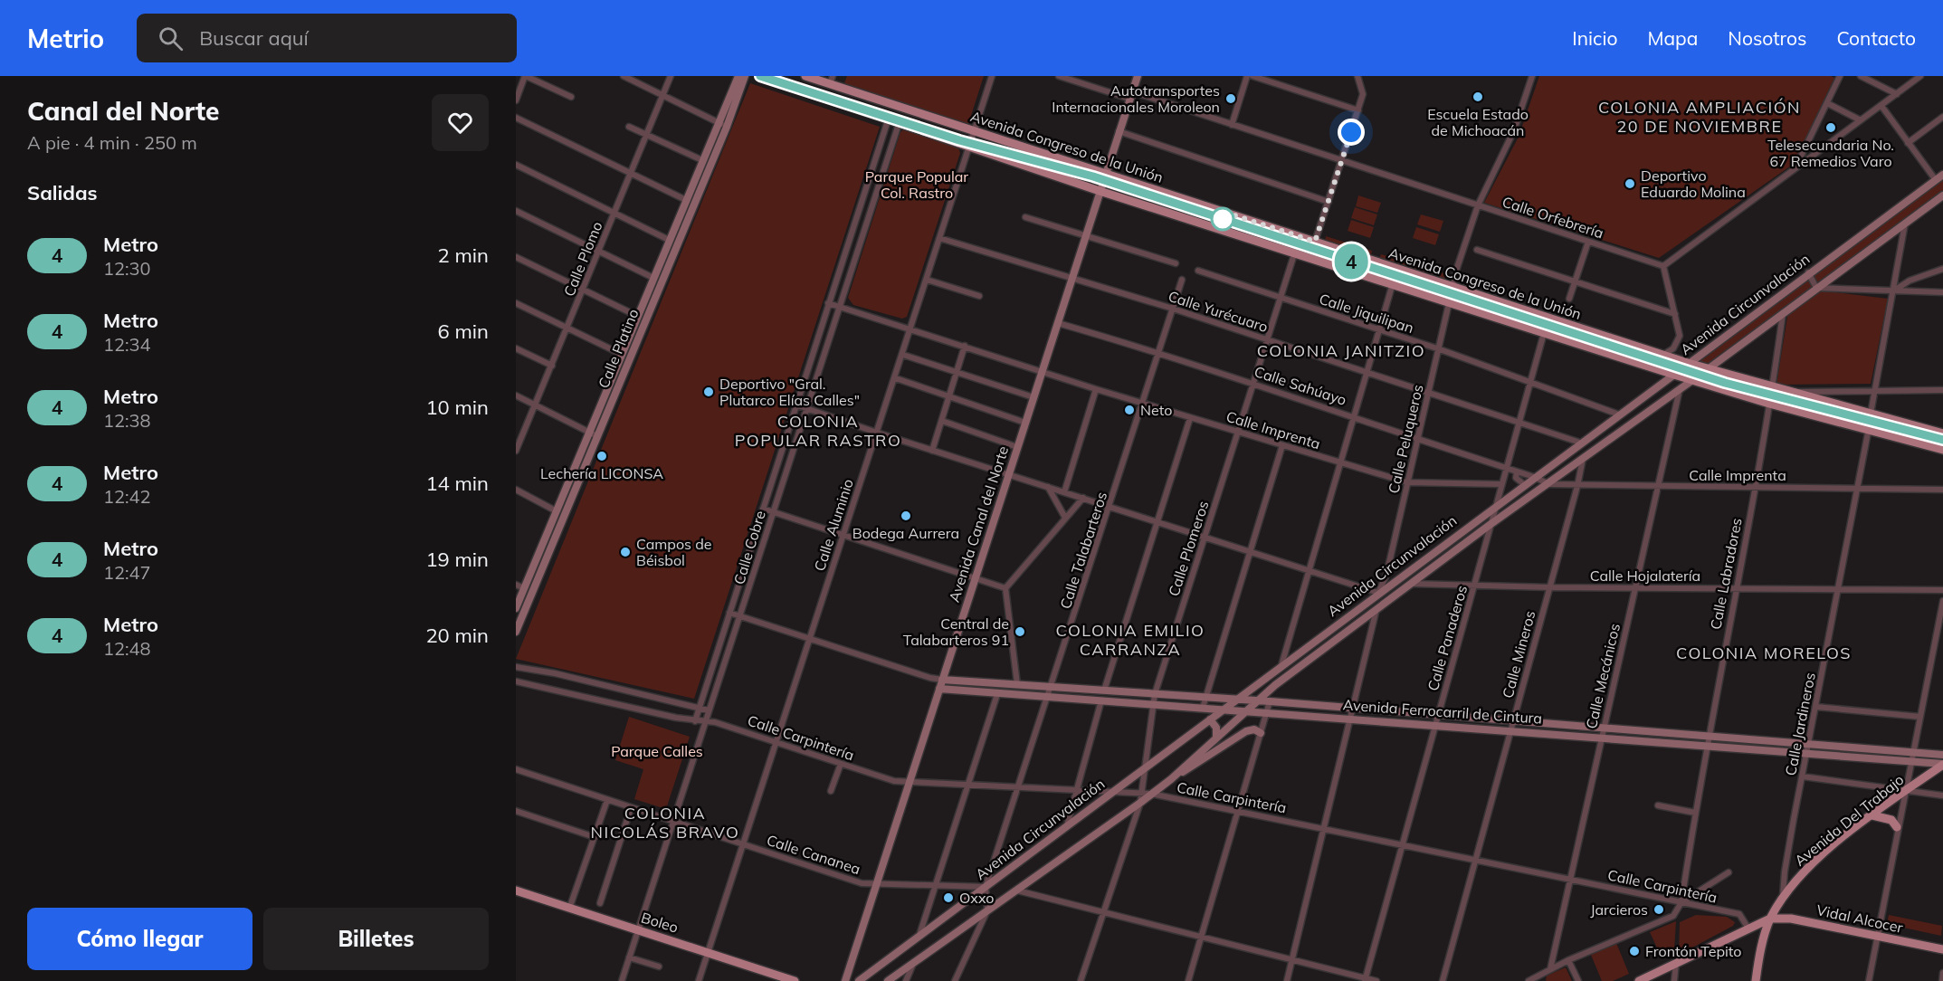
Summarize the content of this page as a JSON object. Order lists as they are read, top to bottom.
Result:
{
  "streets": {
    "main road": [
      "Avenida Congreso de la Unión",
      "Avenida Circunvalación",
      "Calle Platino",
      "Avenida Canal del Norte",
      "Avenida Ferrocarril de Cintura",
      "Avenida Del Trabajo",
      "Vidal Alcocer",
      "Boleo"
    ],
    "street": [
      "Calle Orfebrería",
      "Calle Plomo",
      "Calle Yurécuaro",
      "Calle Jiquilipan",
      "Calle Sahúayo",
      "Calle Imprenta",
      "Calle Peluqueros",
      "Calle Aluminio",
      "Calle Cobre",
      "Calle Plomeros",
      "Calle Talabarteros",
      "Calle Labradores",
      "Calle Hojalatería",
      "Calle Panaderos",
      "Calle Mineros",
      "Calle Mecánicos",
      "Calle Jardineros",
      "Calle Carpintería",
      "Calle Cananea"
    ]
  },
  "crossings": [
    ["Avenida Congreso de la Unión", "Avenida Circunvalación"],
    ["Avenida Congreso de la Unión", "Calle Peluqueros"],
    ["Avenida Congreso de la Unión", "Avenida Canal del Norte"],
    ["Avenida Congreso de la Unión", "Calle Aluminio"],
    ["Avenida Congreso de la Unión", "Calle Cobre"],
    ["Avenida Congreso de la Unión", "Calle Plomeros"],
    ["Avenida Congreso de la Unión", "Calle Labradores"],
    ["Avenida Congreso de la Unión", "Calle Panaderos"],
    ["Avenida Congreso de la Unión", "Calle Jardineros"],
    ["Calle Orfebrería", "Calle Peluqueros"],
    ["Calle Orfebrería", "Avenida Canal del Norte"],
    ["Avenida Circunvalación", "Calle Yurécuaro"],
    ["Avenida Circunvalación", "Calle Jiquilipan"],
    ["Avenida Circunvalación", "Calle Sahúayo"],
    ["Avenida Circunvalación", "Calle Imprenta"],
    ["Avenida Circunvalación", "Calle Peluqueros"],
    ["Avenida Circunvalación", "Calle Plomeros"],
    ["Avenida Circunvalación", "Calle Talabarteros"],
    ["Avenida Circunvalación", "Calle Labradores"],
    ["Avenida Circunvalación", "Calle Hojalatería"],
    ["Avenida Circunvalación", "Calle Panaderos"],
    ["Avenida Circunvalación", "Calle Mineros"],
    ["Avenida Circunvalación", "Calle Mecánicos"],
    ["Avenida Circunvalación", "Avenida Ferrocarril de Cintura"],
    ["Avenida Circunvalación", "Calle Carpintería"],
    ["Avenida Circunvalación", "Calle Cananea"],
    ["Calle Yurécuaro", "Calle Peluqueros"],
    ["Calle Yurécuaro", "Avenida Canal del Norte"],
    ["Calle Yurécuaro", "Calle Aluminio"],
    ["Calle Yurécuaro", "Calle Plomeros"],
    ["Calle Yurécuaro", "Calle Talabarteros"],
    ["Calle Yurécuaro", "Calle Panaderos"],
    ["Calle Jiquilipan", "Calle Peluqueros"],
    ["Calle Jiquilipan", "Calle Plomeros"],
    ["Calle Jiquilipan", "Calle Panaderos"],
    ["Calle Sahúayo", "Calle Imprenta"],
    ["Calle Sahúayo", "Calle Peluqueros"],
    ["Calle Sahúayo", "Avenida Canal del Norte"],
    ["Calle Sahúayo", "Calle Plomeros"],
    ["Calle Sahúayo", "Calle Talabarteros"],
    ["Calle Sahúayo", "Calle Panaderos"],
    ["Calle Imprenta", "Calle Peluqueros"],
    ["Calle Imprenta", "Avenida Canal del Norte"],
    ["Calle Imprenta", "Calle Aluminio"],
    ["Calle Imprenta", "Calle Cobre"],
    ["Calle Imprenta", "Calle Plomeros"],
    ["Calle Imprenta", "Calle Talabarteros"],
    ["Calle Imprenta", "Calle Labradores"],
    ["Calle Imprenta", "Calle Panaderos"],
    ["Calle Imprenta", "Calle Mineros"],
    ["Calle Imprenta", "Calle Mecánicos"],
    ["Calle Imprenta", "Calle Jardineros"],
    ["Avenida Canal del Norte", "Avenida Ferrocarril de Cintura"],
    ["Avenida Canal del Norte", "Calle Carpintería"],
    ["Avenida Canal del Norte", "Calle Cananea"],
    ["Calle Aluminio", "Calle Carpintería"],
    ["Calle Aluminio", "Calle Cananea"],
    ["Calle Aluminio", "Boleo"],
    ["Calle Cobre", "Calle Carpintería"],
    ["Calle Cobre", "Calle Cananea"],
    ["Calle Cobre", "Boleo"],
    ["Calle Plomeros", "Avenida Ferrocarril de Cintura"],
    ["Calle Plomeros", "Calle Carpintería"],
    ["Calle Talabarteros", "Avenida Ferrocarril de Cintura"],
    ["Calle Talabarteros", "Calle Carpintería"],
    ["Calle Talabarteros", "Calle Cananea"],
    ["Calle Labradores", "Calle Hojalatería"],
    ["Calle Labradores", "Avenida Ferrocarril de Cintura"],
    ["Calle Labradores", "Calle Carpintería"],
    ["Calle Hojalatería", "Calle Panaderos"],
    ["Calle Hojalatería", "Calle Mineros"],
    ["Calle Hojalatería", "Calle Mecánicos"],
    ["Calle Hojalatería", "Calle Jardineros"],
    ["Calle Panaderos", "Avenida Ferrocarril de Cintura"],
    ["Calle Panaderos", "Calle Carpintería"],
    ["Calle Mineros", "Avenida Ferrocarril de Cintura"],
    ["Calle Mineros", "Calle Carpintería"],
    ["Calle Mecánicos", "Avenida Ferrocarril de Cintura"],
    ["Calle Mecánicos", "Calle Carpintería"],
    ["Avenida Ferrocarril de Cintura", "Calle Jardineros"],
    ["Avenida Ferrocarril de Cintura", "Avenida Del Trabajo"],
    ["Calle Jardineros", "Avenida Del Trabajo"],
    ["Avenida Del Trabajo", "Vidal Alcocer"]
  ],
  "districts": [
    "COLONIA AMPLIACIÓN 20 DE NOVIEMBRE",
    "COLONIA JANITZIO",
    "COLONIA POPULAR RASTRO",
    "COLONIA EMILIO CARRANZA",
    "COLONIA MORELOS",
    "COLONIA NICOLÁS BRAVO"
  ],
  "parks": ["Parque Popular Col. Rastro", "Parque Calles"],
  "places": [
    "Escuela Estado de Michoacán",
    "Autotransportes Internacionales Moroleon",
    "Telesecundaria No. 67 Remedios Varo",
    "Deportivo Eduardo Molina",
    "Deportivo \"Gral. Plutarco Elías Calles\"",
    "Neto",
    "Lechería LICONSA",
    "Bodega Aurrera",
    "Campos de Béisbol",
    "Central de Talabarteros 91",
    "Oxxo",
    "Jarcieros",
    "Frontón Tepito"
  ],
  "lines": ["metro line 4"],
  "page": {
    "header": "Metrio",
    "search": "Buscar aquí",
    "nav": [
      "Inicio",
      "Mapa",
      "Nosotros",
      "Contacto"
    ],
    "heading": [
      ["Canal del Norte", "A pie · 4 min · 250 m"],
      "Salidas"
    ],
    "on_map": "4",
    "list": [
      {
        "mark": "4",
        "name": "Metro",
        "note": "12:30",
        "value": "2 min"
      },
      {
        "mark": "4",
        "name": "Metro",
        "note": "12:34",
        "value": "6 min"
      },
      {
        "mark": "4",
        "name": "Metro",
        "note": "12:38",
        "value": "10 min"
      },
      {
        "mark": "4",
        "name": "Metro",
        "note": "12:42",
        "value": "14 min"
      },
      {
        "mark": "4",
        "name": "Metro",
        "note": "12:47",
        "value": "19 min"
      },
      {
        "mark": "4",
        "name": "Metro",
        "note": "12:48",
        "value": "20 min"
      }
    ],
    "buttons": ["Cómo llegar", "Billetes"]
  }
}
